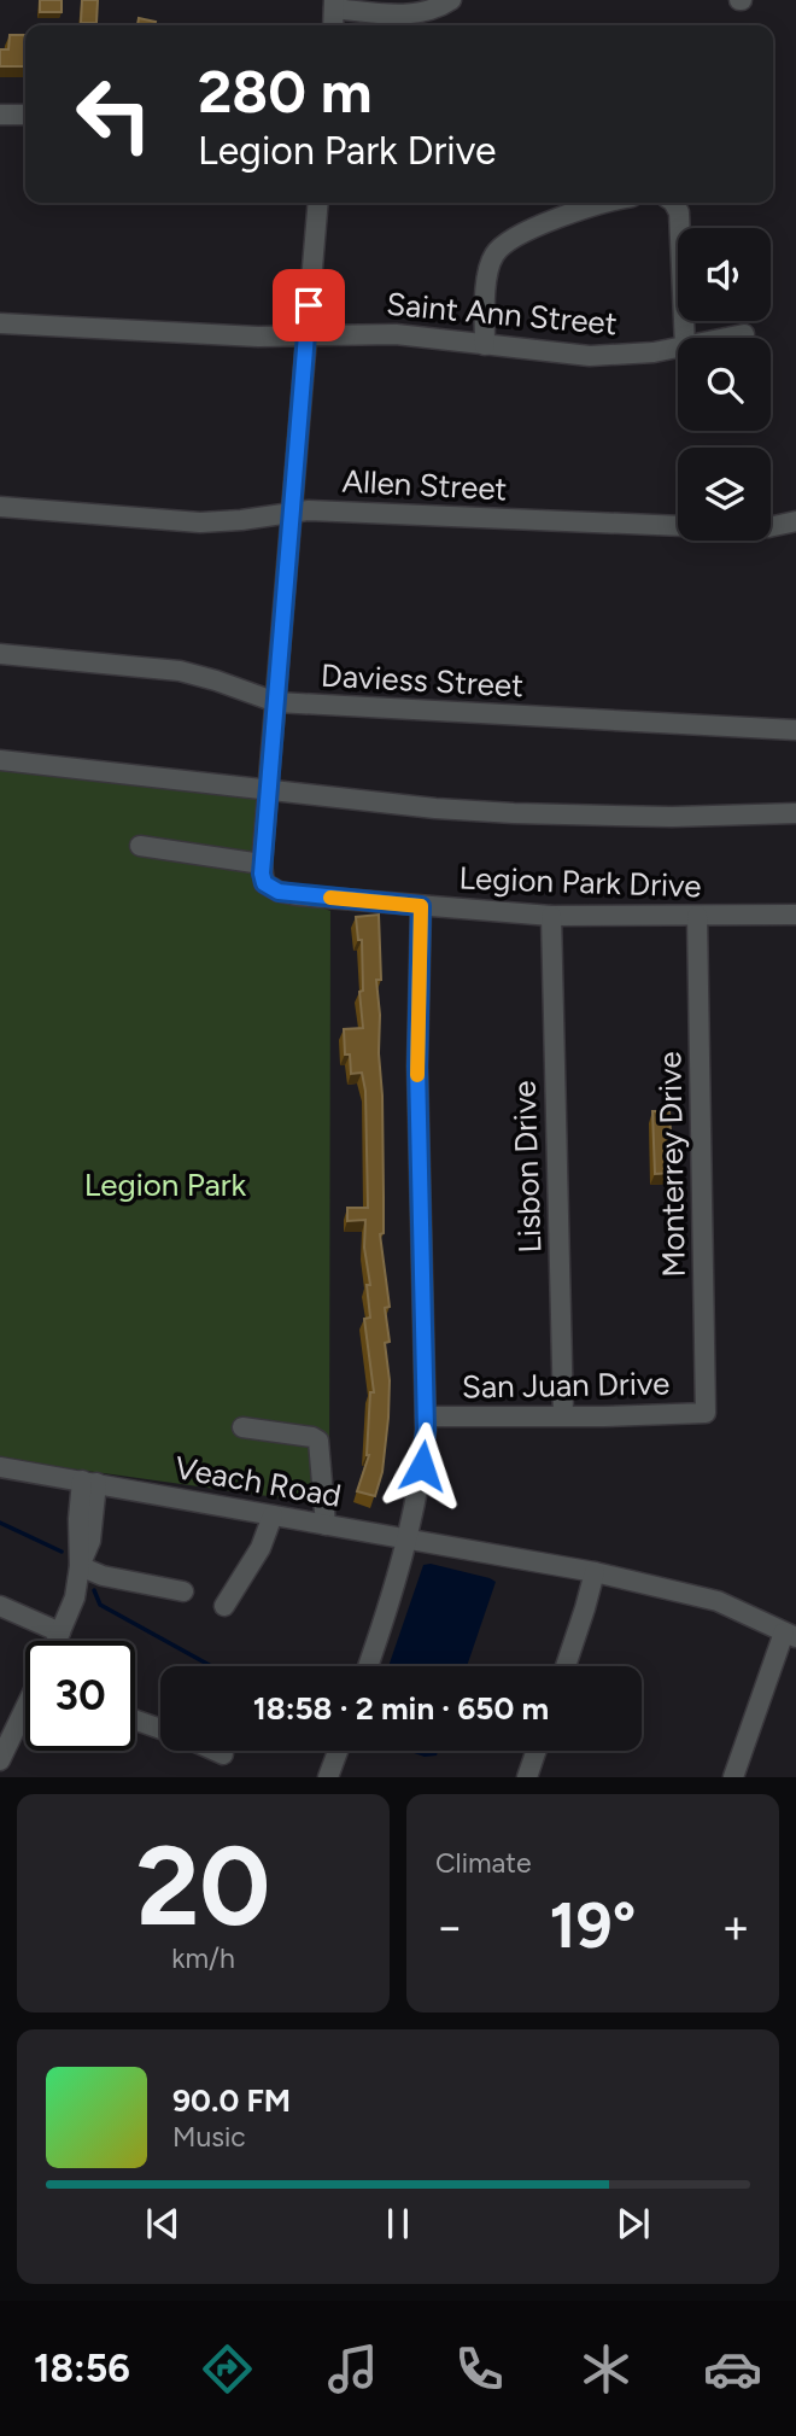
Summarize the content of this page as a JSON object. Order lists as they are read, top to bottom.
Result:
{
  "streets": {
    "street": [
      "Saint Ann Street",
      "Allen Street",
      "Daviess Street",
      "Legion Park Drive",
      "Monterrey Drive",
      "Lisbon Drive",
      "San Juan Drive",
      "Veach Road"
    ]
  },
  "crossings": [
    ["Legion Park Drive", "Monterrey Drive"],
    ["Legion Park Drive", "Lisbon Drive"],
    ["Monterrey Drive", "San Juan Drive"],
    ["Lisbon Drive", "San Juan Drive"]
  ],
  "parks": ["Legion Park"],
  "page": {
    "turn": ["280 m", "Legion Park Drive"],
    "limit": "30",
    "trip": "18:58 · 2 min · 650 m",
    "tile": [
      ["20", "km/h"],
      "Climate"
    ],
    "heat": ["−", "19°", "+"],
    "song": ["90.0 FM", "Music"],
    "tabs": "18:56"
  }
}
